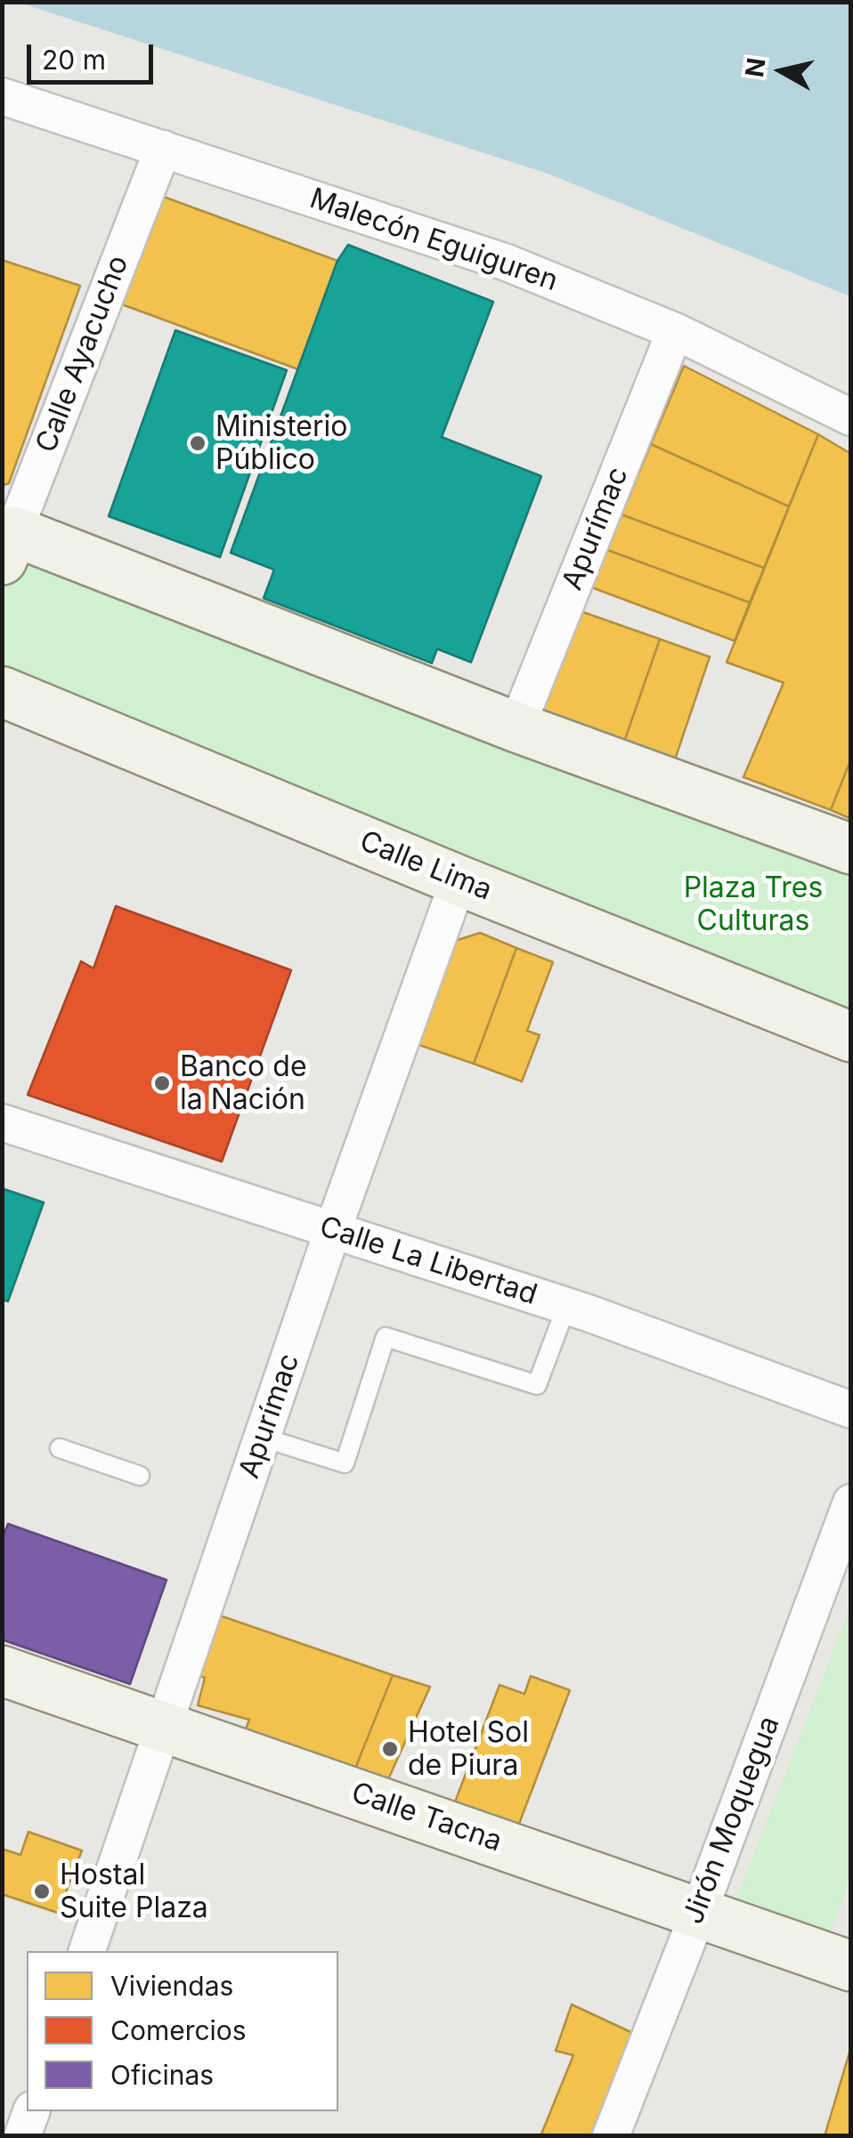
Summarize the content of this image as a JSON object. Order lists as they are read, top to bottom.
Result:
{
  "streets": {
    "street": [
      "Malecón Eguiguren",
      "Calle Ayacucho",
      "Apurímac",
      "Calle Lima",
      "Calle La Libertad",
      "Calle Tacna",
      "Jirón Moquegua"
    ]
  },
  "crossings": [
    ["Malecón Eguiguren", "Calle Ayacucho"],
    ["Malecón Eguiguren", "Apurímac"],
    ["Apurímac", "Calle Lima"],
    ["Apurímac", "Calle La Libertad"],
    ["Apurímac", "Calle Tacna"],
    ["Calle Tacna", "Jirón Moquegua"]
  ],
  "parks": ["Plaza Tres Culturas"],
  "places": [
    "Ministerio Público",
    "Banco de la Nación",
    "Hotel Sol de Piura",
    "Hostal Suite Plaza"
  ],
  "legend": ["Viviendas", "Comercios", "Oficinas"],
  "scale_bar": "20 m",
  "north": "left"
}
